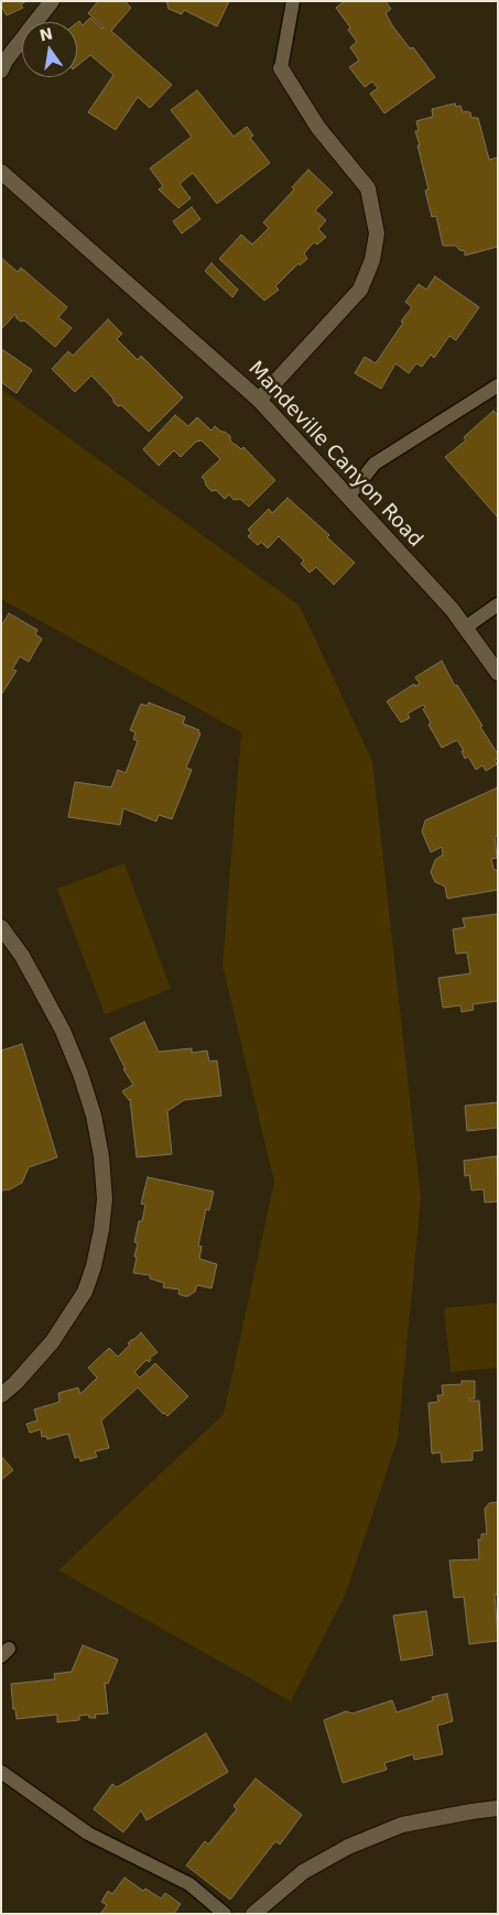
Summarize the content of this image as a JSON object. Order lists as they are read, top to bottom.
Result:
{
  "streets": {
    "street": ["Mandeville Canyon Road"]
  },
  "north": "top"
}
